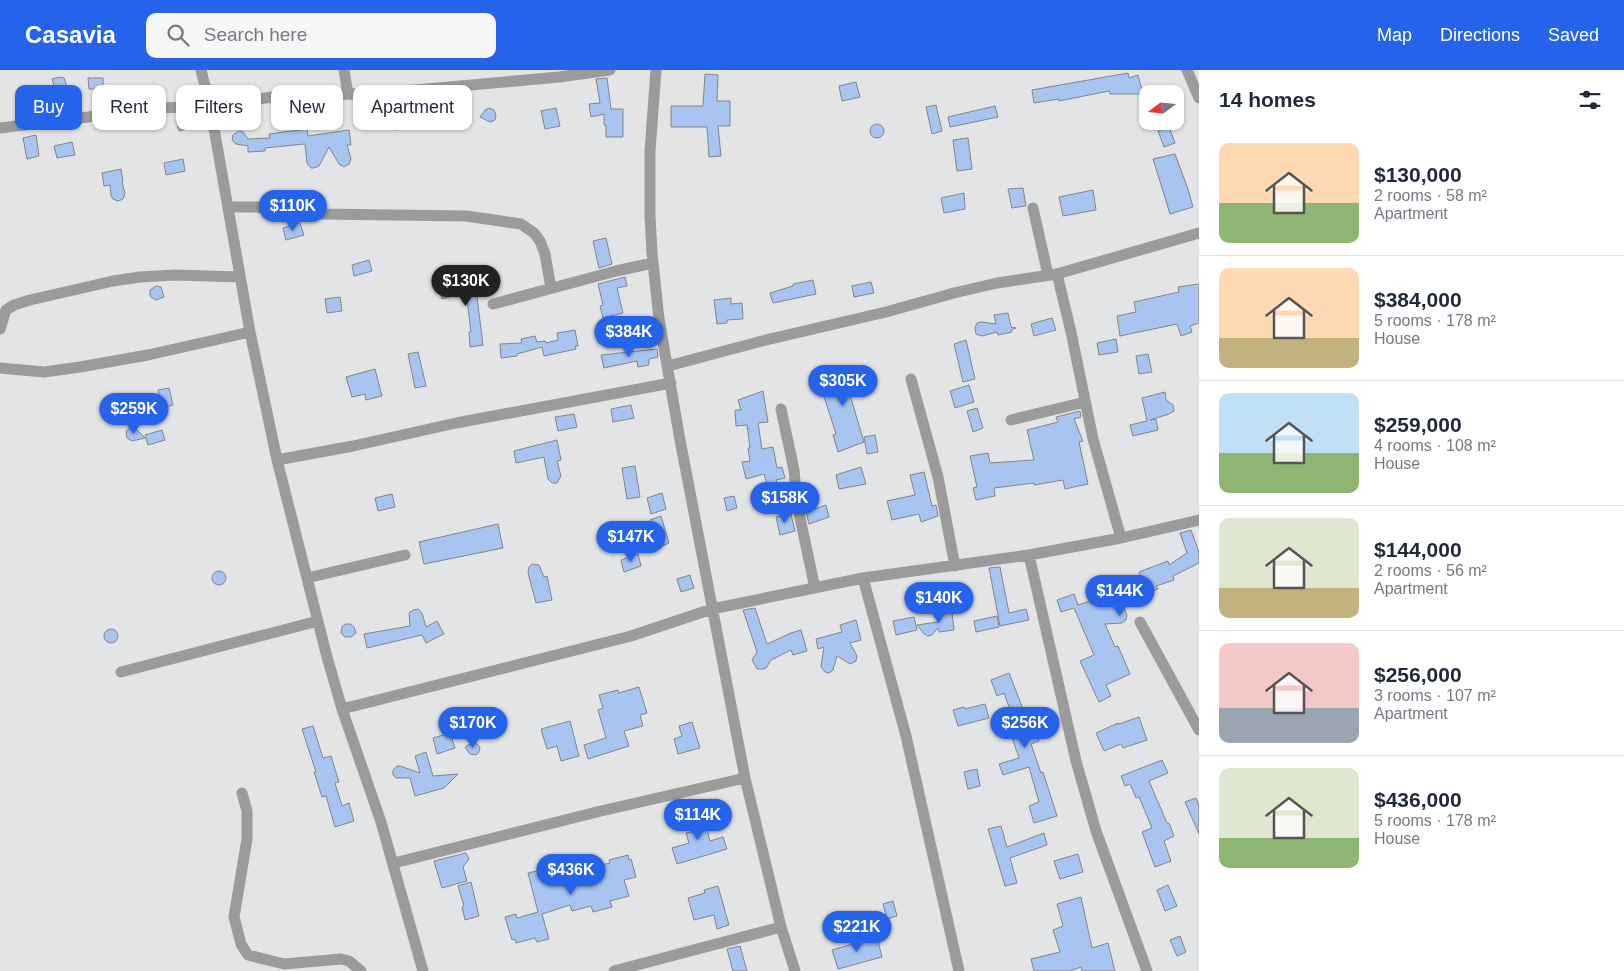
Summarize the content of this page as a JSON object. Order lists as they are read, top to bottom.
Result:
{
  "north": "left",
  "page": {
    "header": "Casavia",
    "search": "Search here",
    "nav": ["Map", "Directions", "Saved"],
    "heading": "14 homes",
    "chip": [
      "Buy",
      "Rent",
      "Filters",
      "New",
      "Apartment"
    ],
    "list": [
      {
        "name": "$130,000",
        "note": "2 rooms · 58 m² · Apartment"
      },
      {
        "name": "$384,000",
        "note": "5 rooms · 178 m² · House"
      },
      {
        "name": "$259,000",
        "note": "4 rooms · 108 m² · House"
      },
      {
        "name": "$144,000",
        "note": "2 rooms · 56 m² · Apartment"
      },
      {
        "name": "$256,000",
        "note": "3 rooms · 107 m² · Apartment"
      },
      {
        "name": "$436,000",
        "note": "5 rooms · 178 m² · House"
      }
    ],
    "price": [
      "$110K",
      "$130K",
      "$384K",
      "$305K",
      "$259K",
      "$158K",
      "$147K",
      "$144K",
      "$140K",
      "$170K",
      "$256K",
      "$114K",
      "$436K",
      "$221K"
    ]
  }
}
